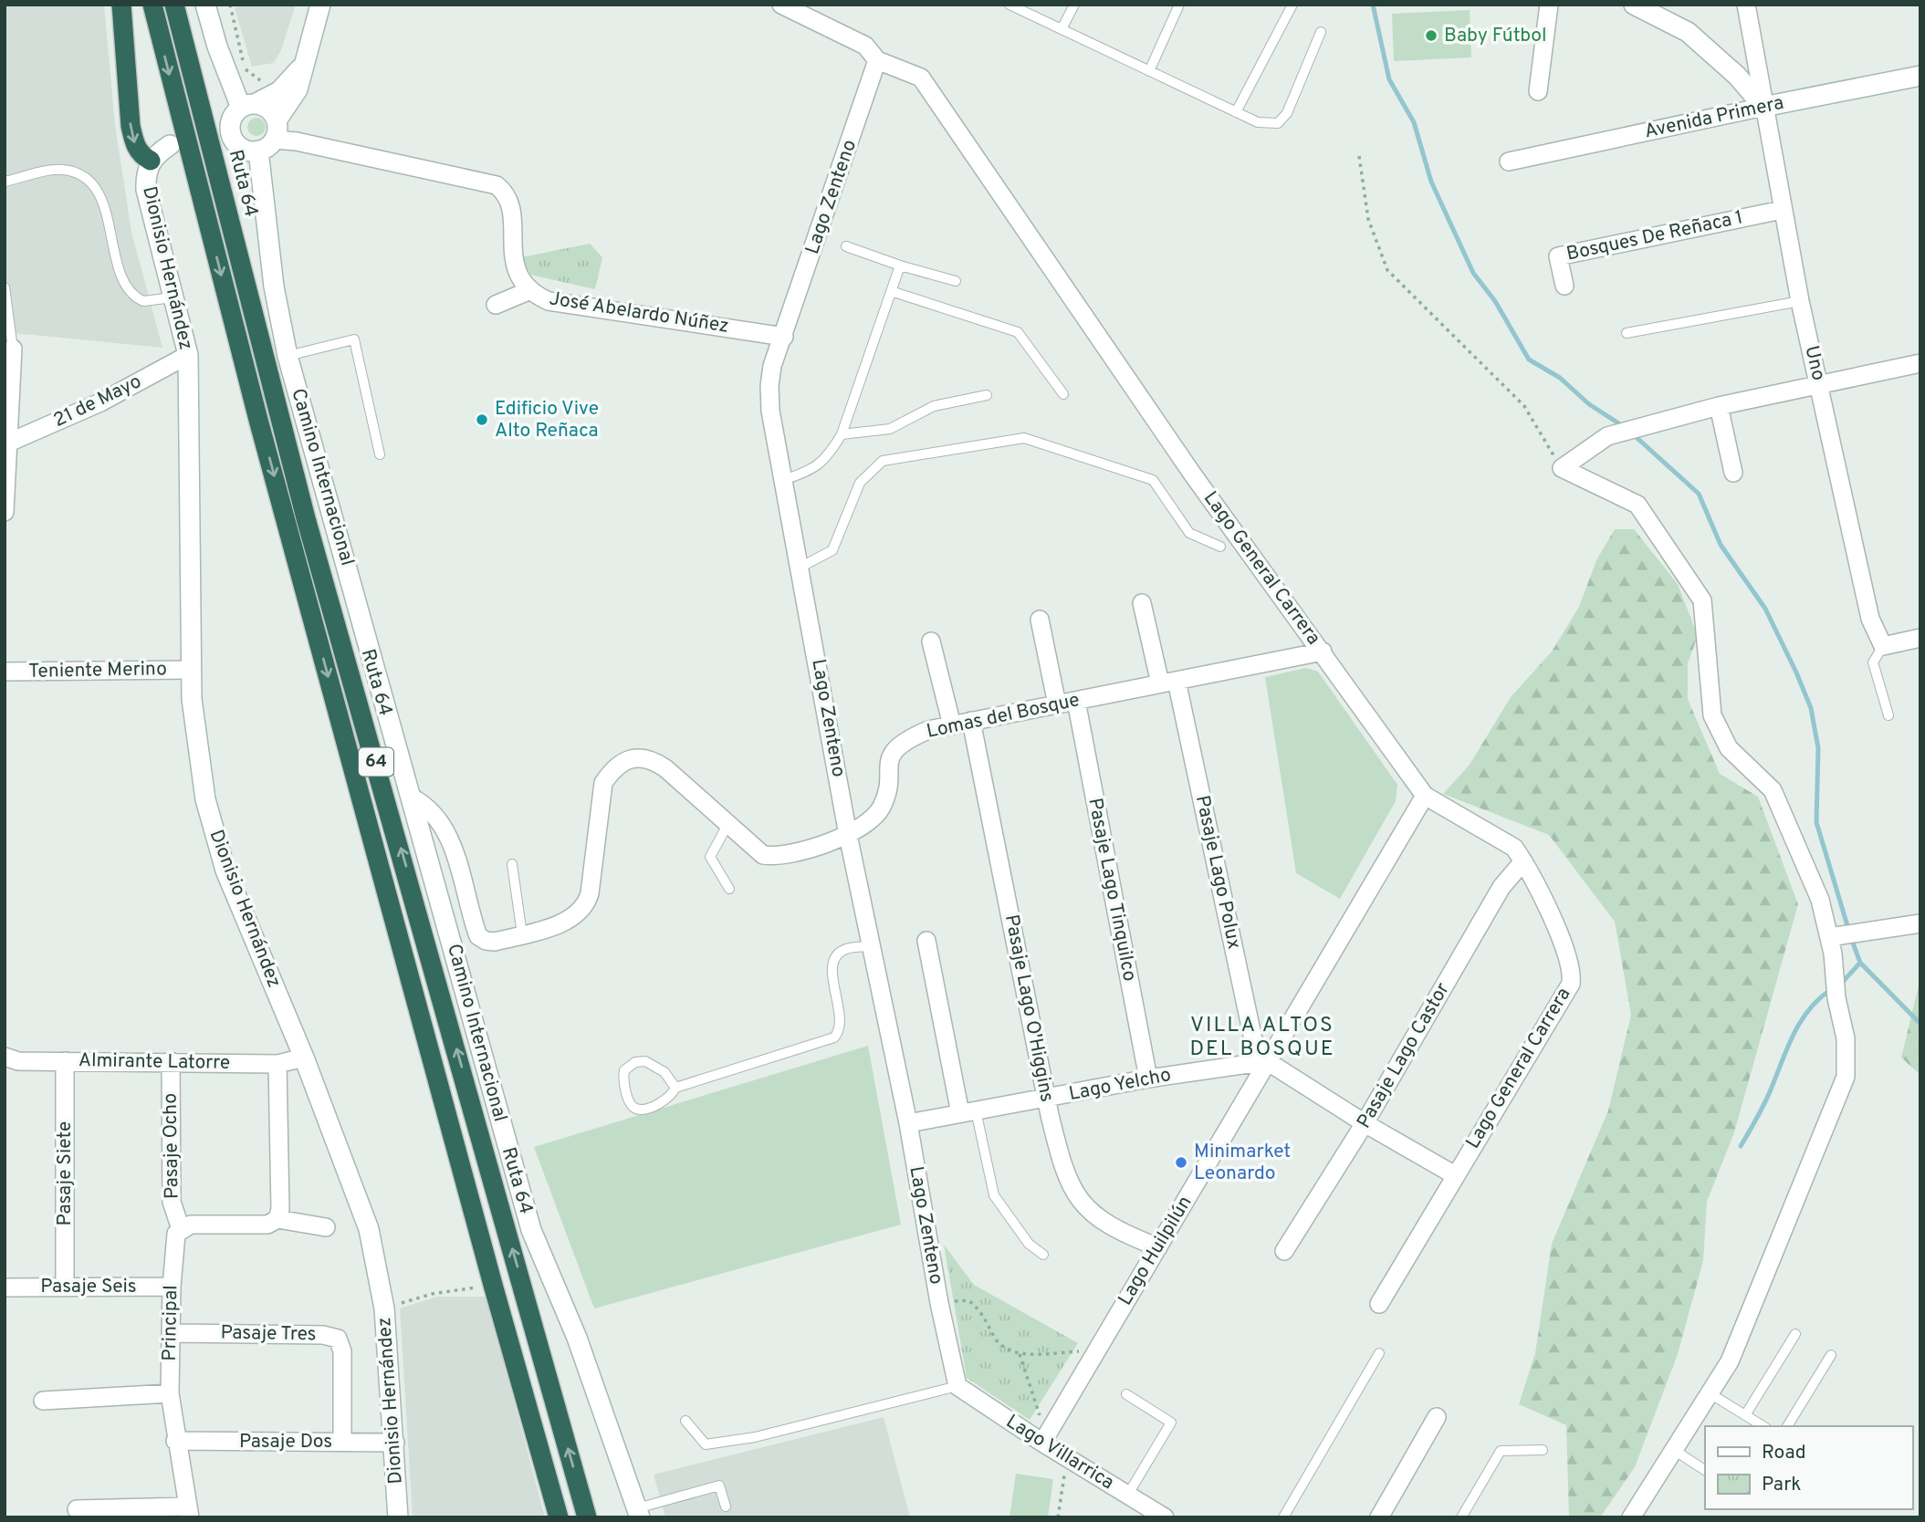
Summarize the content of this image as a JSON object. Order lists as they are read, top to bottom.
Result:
{
  "streets": {
    "highway": ["Ruta 64", "64"],
    "main road": ["Avenida Primera", "Dionisio Hernández", "Camino Internacional"],
    "street": [
      "Lago Zenteno",
      "Bosques De Reñaca 1",
      "José Abelardo Núñez",
      "Uno",
      "21 de Mayo",
      "Lago General Carrera",
      "Teniente Merino",
      "Lomas del Bosque",
      "Pasaje Lago Polux",
      "Pasaje Lago Tinquilco",
      "Pasaje Lago O'Higgins",
      "Pasaje Lago Castor",
      "Almirante Latorre",
      "Lago Yelcho",
      "Pasaje Ocho",
      "Pasaje Siete",
      "Lago Huilpilún",
      "Pasaje Seis",
      "Principal",
      "Pasaje Tres",
      "Pasaje Dos",
      "Lago Villarrica"
    ]
  },
  "crossings": [
    ["Avenida Primera", "Uno"],
    ["Lago Zenteno", "José Abelardo Núñez"],
    ["Lago Zenteno", "Lago General Carrera"],
    ["Lago Zenteno", "Lomas del Bosque"],
    ["Lago Zenteno", "Lago Yelcho"],
    ["Lago Zenteno", "Lago Villarrica"],
    ["Bosques De Reñaca 1", "Uno"],
    ["Dionisio Hernández", "21 de Mayo"],
    ["Dionisio Hernández", "Teniente Merino"],
    ["Dionisio Hernández", "Almirante Latorre"],
    ["Dionisio Hernández", "Pasaje Dos"],
    ["José Abelardo Núñez", "Camino Internacional"],
    ["Camino Internacional", "Lomas del Bosque"],
    ["Lago General Carrera", "Lomas del Bosque"],
    ["Lago General Carrera", "Pasaje Lago Castor"],
    ["Lago General Carrera", "Lago Huilpilún"],
    ["Lomas del Bosque", "Pasaje Lago Polux"],
    ["Lomas del Bosque", "Pasaje Lago Tinquilco"],
    ["Lomas del Bosque", "Pasaje Lago O'Higgins"],
    ["Pasaje Lago Polux", "Lago Yelcho"],
    ["Pasaje Lago Polux", "Lago Huilpilún"],
    ["Pasaje Lago Tinquilco", "Lago Yelcho"],
    ["Pasaje Lago O'Higgins", "Lago Yelcho"],
    ["Pasaje Lago O'Higgins", "Lago Huilpilún"],
    ["Almirante Latorre", "Pasaje Ocho"],
    ["Almirante Latorre", "Pasaje Siete"],
    ["Lago Yelcho", "Lago Huilpilún"],
    ["Pasaje Ocho", "Principal"],
    ["Pasaje Siete", "Pasaje Seis"],
    ["Lago Huilpilún", "Lago Villarrica"],
    ["Pasaje Seis", "Principal"],
    ["Principal", "Pasaje Tres"],
    ["Principal", "Pasaje Dos"],
    ["Pasaje Tres", "Pasaje Dos"]
  ],
  "districts": ["VILLA ALTOS DEL BOSQUE"],
  "places": ["Baby Fútbol", "Edificio Vive Alto Reñaca", "Minimarket Leonardo"],
  "legend": ["Road", "Park"]
}
